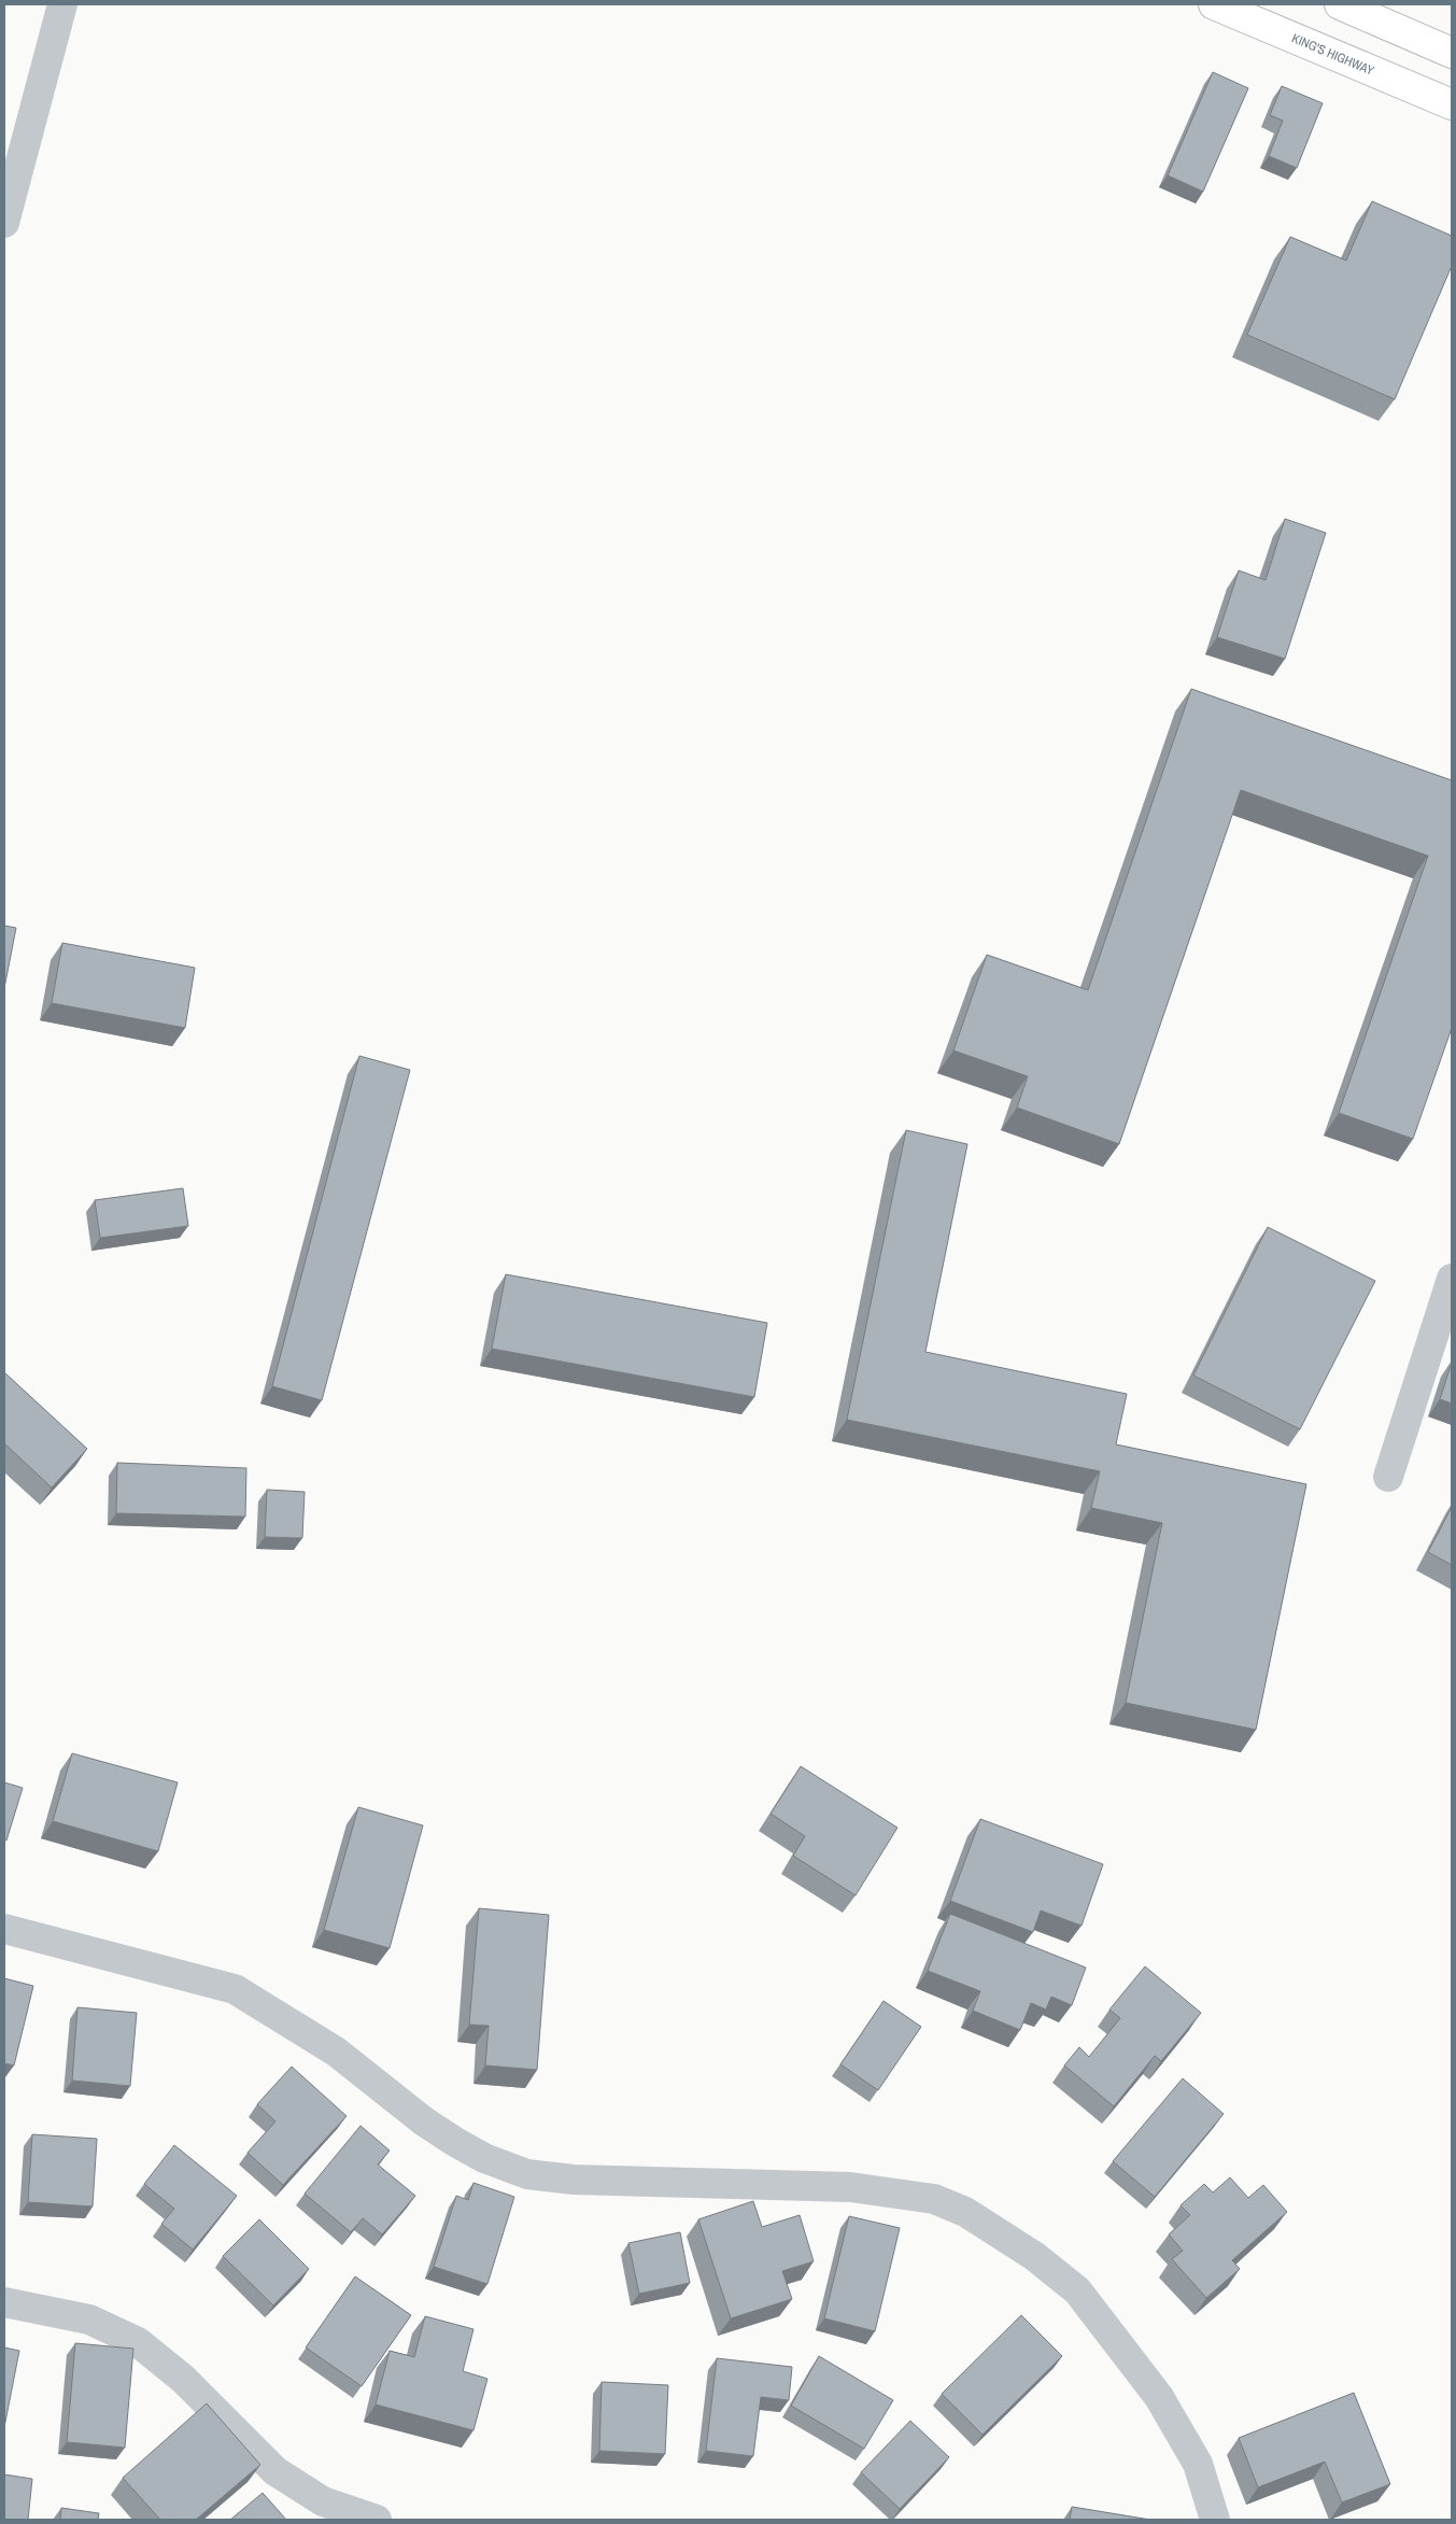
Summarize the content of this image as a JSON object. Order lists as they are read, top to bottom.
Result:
{
  "streets": {
    "highway": ["KING'S HIGHWAY"]
  }
}
